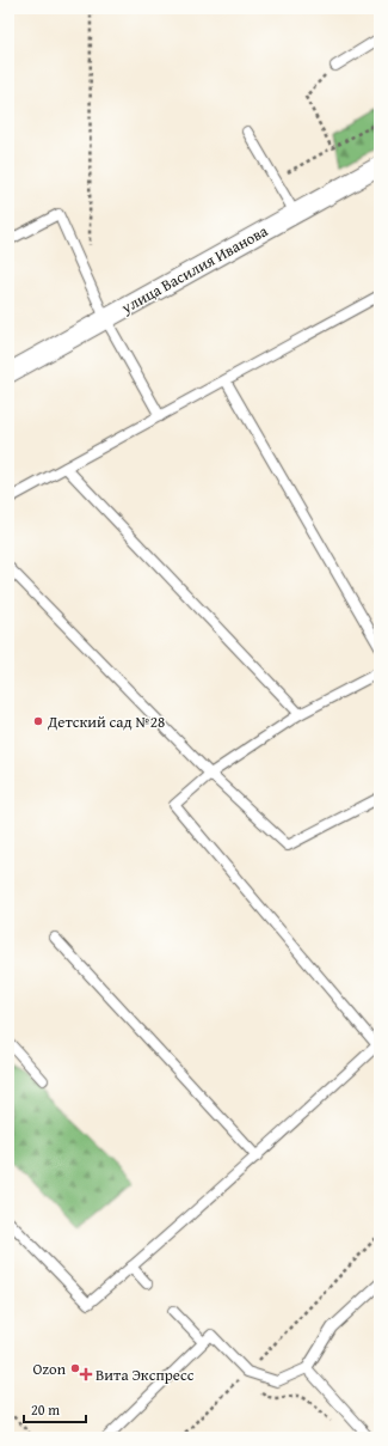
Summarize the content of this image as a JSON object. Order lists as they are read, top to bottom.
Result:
{
  "streets": {
    "street": ["улица Василия Иванова"]
  },
  "places": {
    "other": ["Детский сад №28", "Ozon"],
    "health": ["Вита Экспресс"]
  },
  "scale_bar": "20 m"
}
